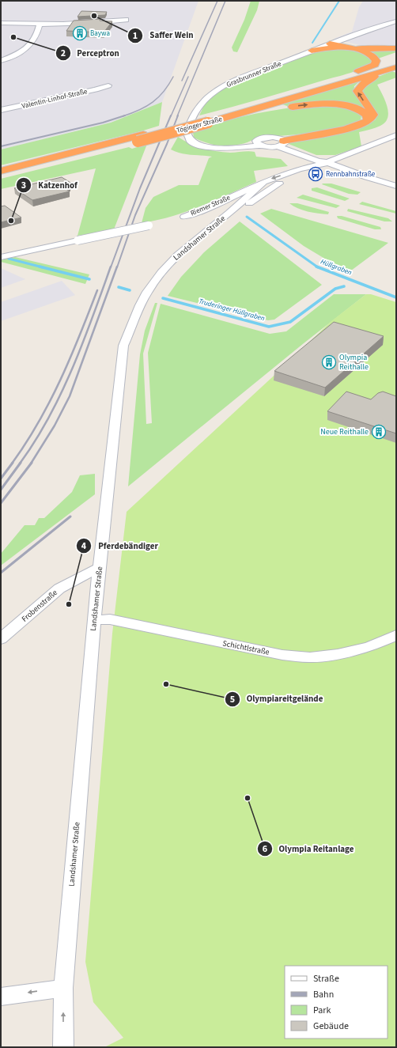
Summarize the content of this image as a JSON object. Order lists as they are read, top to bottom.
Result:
{
  "streets": {
    "highway": ["Töginger Straße"],
    "street": [
      "Grasbrunner Straße",
      "Valentin-Linhof-Straße",
      "Riemer Straße",
      "Landshamer Straße",
      "Frobenstraße",
      "Schichtlstraße"
    ]
  },
  "crossings": [
    ["Riemer Straße", "Landshamer Straße"],
    ["Landshamer Straße", "Frobenstraße"],
    ["Landshamer Straße", "Schichtlstraße"]
  ],
  "water": ["Hüllgraben", "Truderinger Hüllgraben"],
  "places": {
    "other": [
      "Saffer Wein",
      "Perceptron",
      "Katzenhof",
      "Pferdebändiger",
      "Olympiareitgelände",
      "Olympia Reitanlage"
    ],
    "building": ["Baywa", "Olympia Reithalle", "Neue Reithalle"],
    "bus stop": ["Rennbahnstraße"]
  },
  "legend": [
    "Straße",
    "Bahn",
    "Park",
    "Gebäude"
  ]
}
